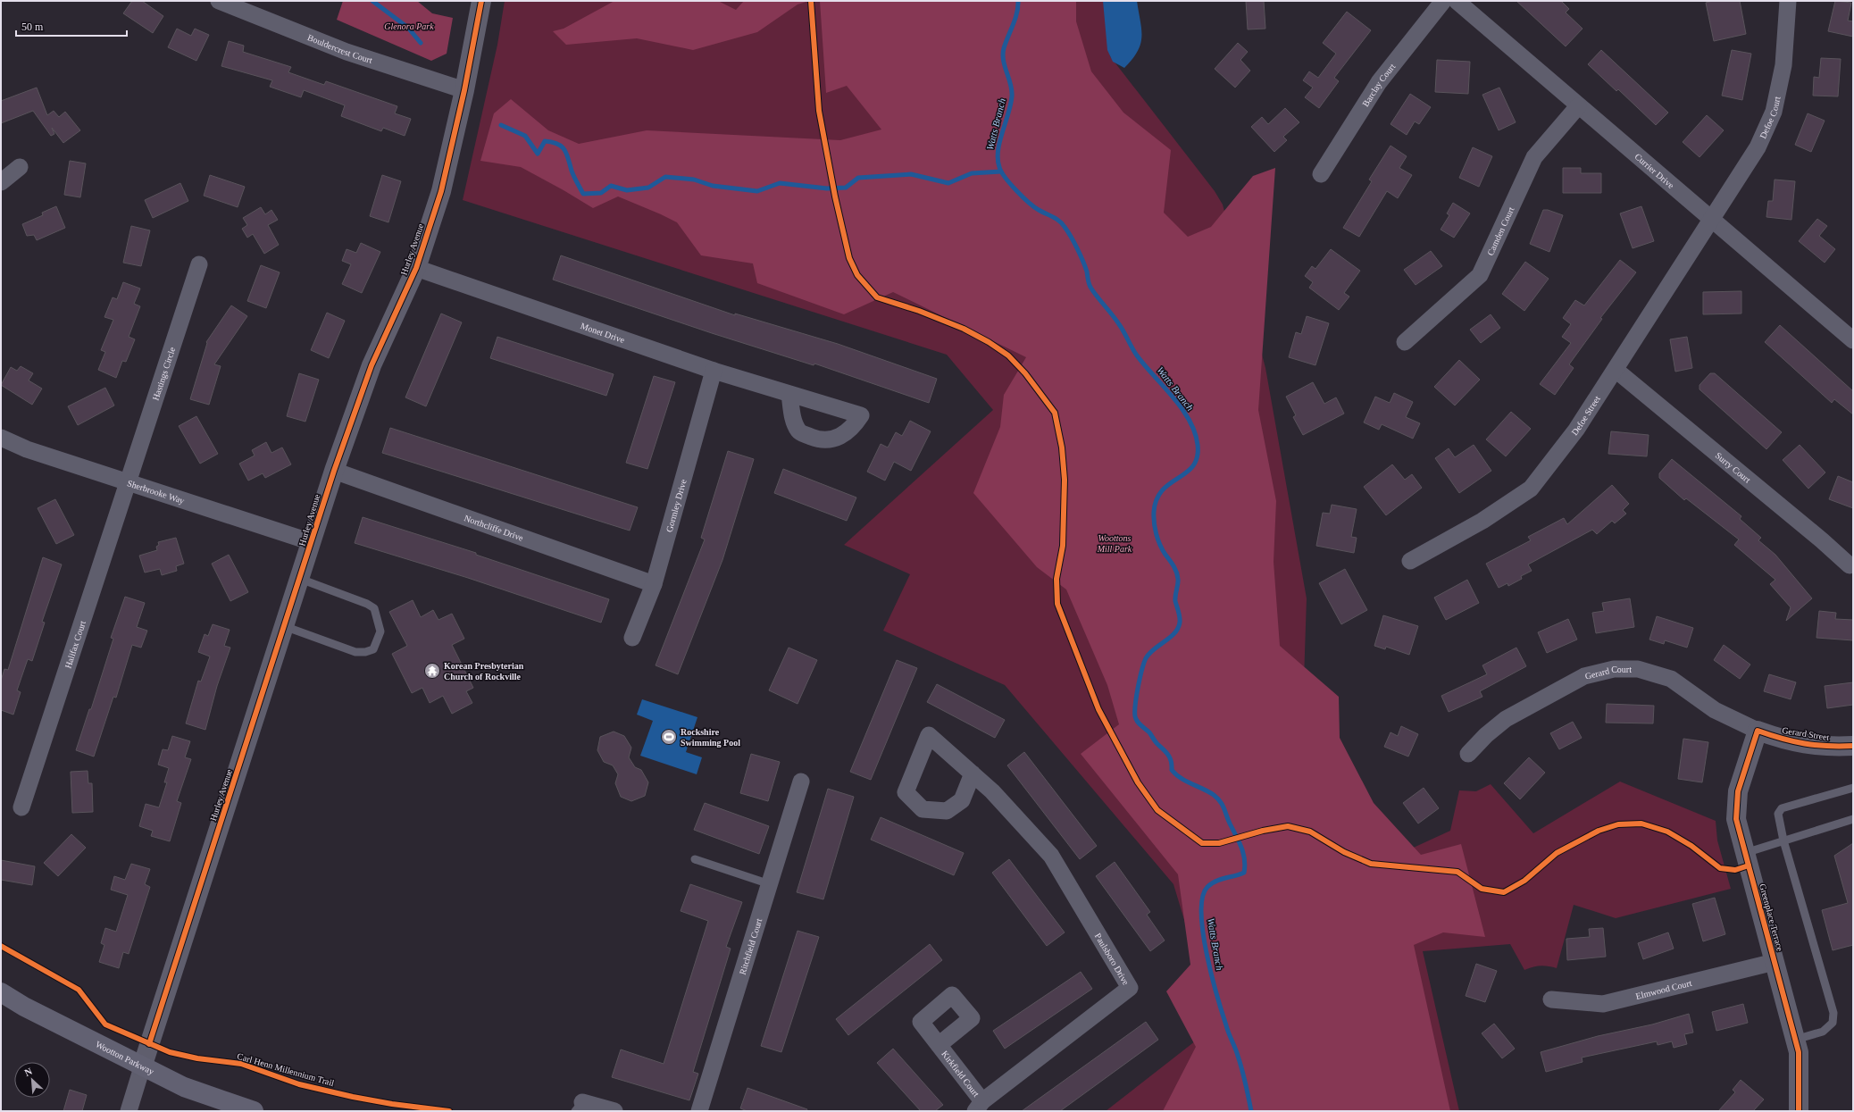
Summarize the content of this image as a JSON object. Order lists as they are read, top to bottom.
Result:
{
  "streets": {
    "main road": ["Wootton Parkway"],
    "street": [
      "Bouldercrest Court",
      "Barclay Court",
      "Defoe Court",
      "Currier Drive",
      "Camden Court",
      "Hurley Avenue",
      "Monet Drive",
      "Hastings Circle",
      "Defoe Street",
      "Surry Court",
      "Sherbrooke Way",
      "Gormley Drive",
      "Northcliffe Drive",
      "Halifax Court",
      "Gerard Court",
      "Gerard Street",
      "Greenplace Terrace",
      "Ritchfield Court",
      "Paulsboro Drive",
      "Elmwood Court",
      "Kirkfield Court"
    ],
    "cycle path": ["Carl Henn Millennium Trail"]
  },
  "crossings": [
    ["Bouldercrest Court", "Hurley Avenue"],
    ["Defoe Court", "Currier Drive"],
    ["Defoe Court", "Defoe Street"],
    ["Currier Drive", "Camden Court"],
    ["Currier Drive", "Defoe Street"],
    ["Hurley Avenue", "Monet Drive"],
    ["Hurley Avenue", "Sherbrooke Way"],
    ["Hurley Avenue", "Northcliffe Drive"],
    ["Hurley Avenue", "Wootton Parkway"],
    ["Monet Drive", "Gormley Drive"],
    ["Hastings Circle", "Sherbrooke Way"],
    ["Hastings Circle", "Halifax Court"],
    ["Defoe Street", "Surry Court"],
    ["Sherbrooke Way", "Halifax Court"],
    ["Gormley Drive", "Northcliffe Drive"],
    ["Gerard Court", "Gerard Street"],
    ["Gerard Court", "Greenplace Terrace"],
    ["Gerard Street", "Greenplace Terrace"],
    ["Greenplace Terrace", "Elmwood Court"],
    ["Paulsboro Drive", "Kirkfield Court"]
  ],
  "water": ["Watts Branch"],
  "parks": ["Glenora Park", "Woottons Mill Park"],
  "places": {
    "temple": ["Korean Presbyterian Church of Rockville"],
    "sports": ["Rockshire Swimming Pool"]
  },
  "scale_bar": "50 m",
  "north": "top left"
}
